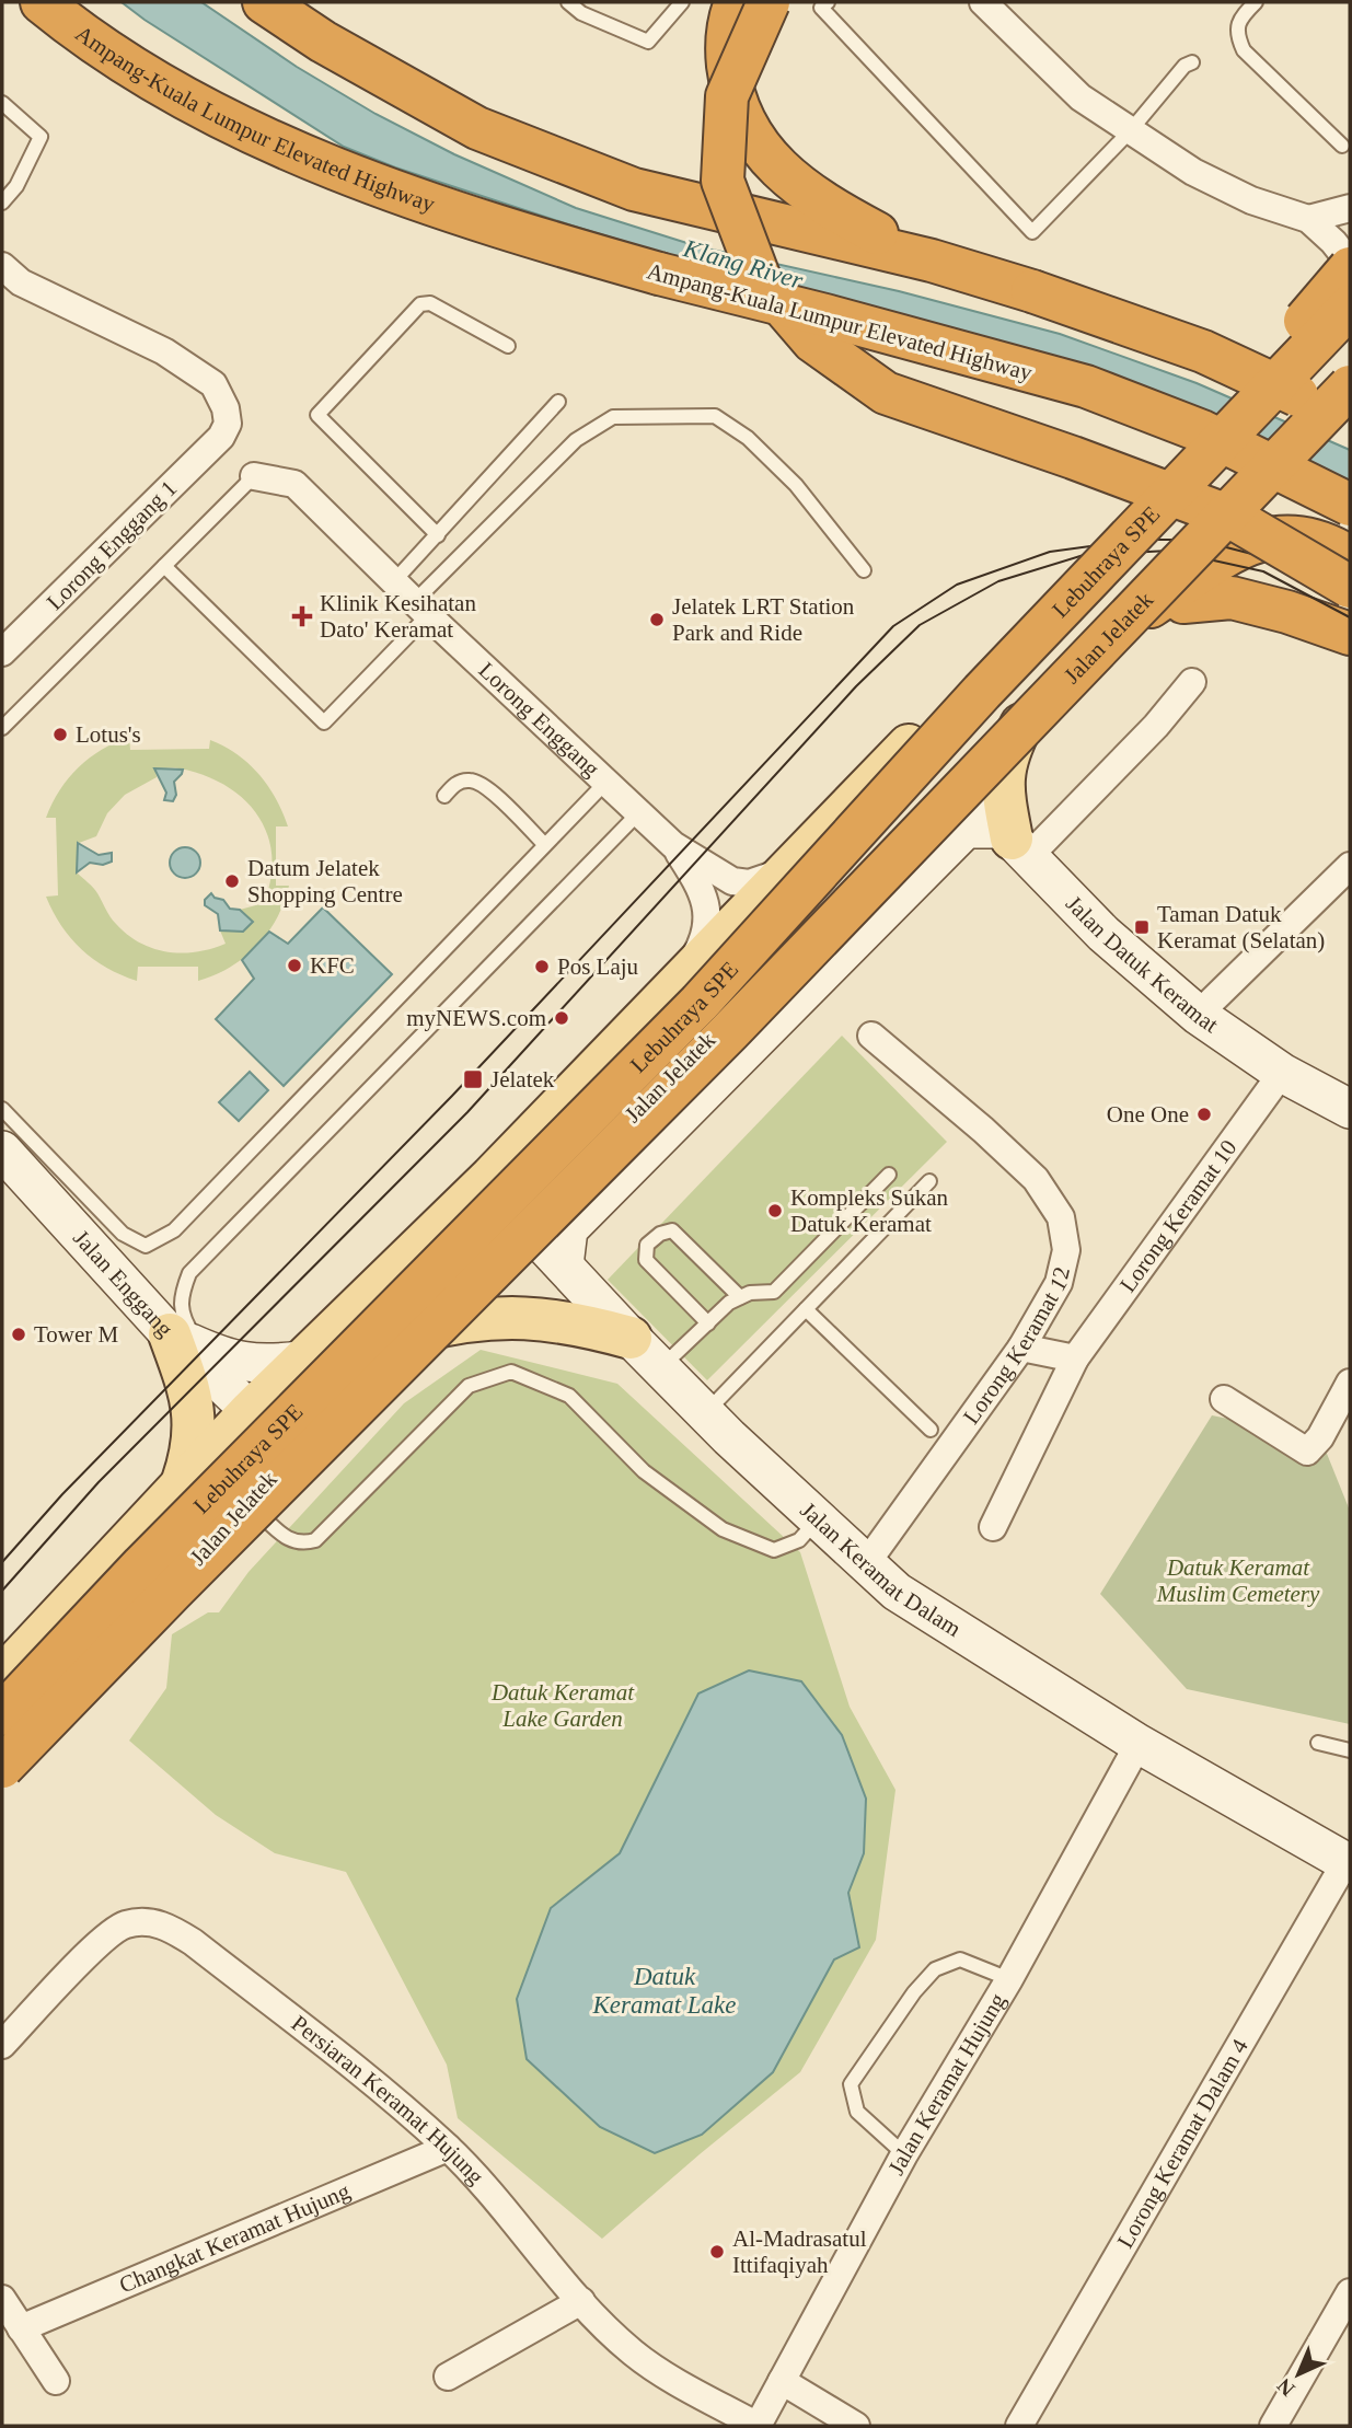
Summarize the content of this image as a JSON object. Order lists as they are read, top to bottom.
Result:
{
  "streets": {
    "highway": ["Ampang-Kuala Lumpur Elevated Highway", "Lebuhraya SPE"],
    "main road": ["Jalan Jelatek"],
    "street": [
      "Lorong Enggang 1",
      "Lorong Enggang",
      "Jalan Datuk Keramat",
      "Lorong Keramat 10",
      "Jalan Enggang",
      "Lorong Keramat 12",
      "Jalan Keramat Dalam",
      "Jalan Keramat Hujung",
      "Persiaran Keramat Hujung",
      "Lorong Keramat Dalam 4",
      "Changkat Keramat Hujung"
    ]
  },
  "crossings": [
    ["Lebuhraya SPE", "Jalan Jelatek"],
    ["Jalan Jelatek", "Jalan Datuk Keramat"],
    ["Jalan Jelatek", "Jalan Keramat Dalam"],
    ["Jalan Datuk Keramat", "Lorong Keramat 10"],
    ["Lorong Keramat 12", "Jalan Keramat Dalam"],
    ["Jalan Keramat Dalam", "Jalan Keramat Hujung"],
    ["Jalan Keramat Dalam", "Lorong Keramat Dalam 4"],
    ["Jalan Keramat Hujung", "Persiaran Keramat Hujung"],
    ["Persiaran Keramat Hujung", "Changkat Keramat Hujung"]
  ],
  "water": ["Klang River", "Datuk Keramat Lake"],
  "parks": ["Datuk Keramat Muslim Cemetery", "Datuk Keramat Lake Garden"],
  "places": {
    "health": ["Klinik Kesihatan Dato' Keramat"],
    "other": [
      "Jelatek LRT Station Park and Ride",
      "Lotus's",
      "Datum Jelatek Shopping Centre",
      "KFC",
      "Pos Laju",
      "myNEWS.com",
      "One One",
      "Kompleks Sukan Datuk Keramat",
      "Tower M",
      "Al-Madrasatul Ittifaqiyah"
    ],
    "transit": ["Taman Datuk Keramat (Selatan)", "Jelatek"]
  },
  "north": "bottom left"
}
